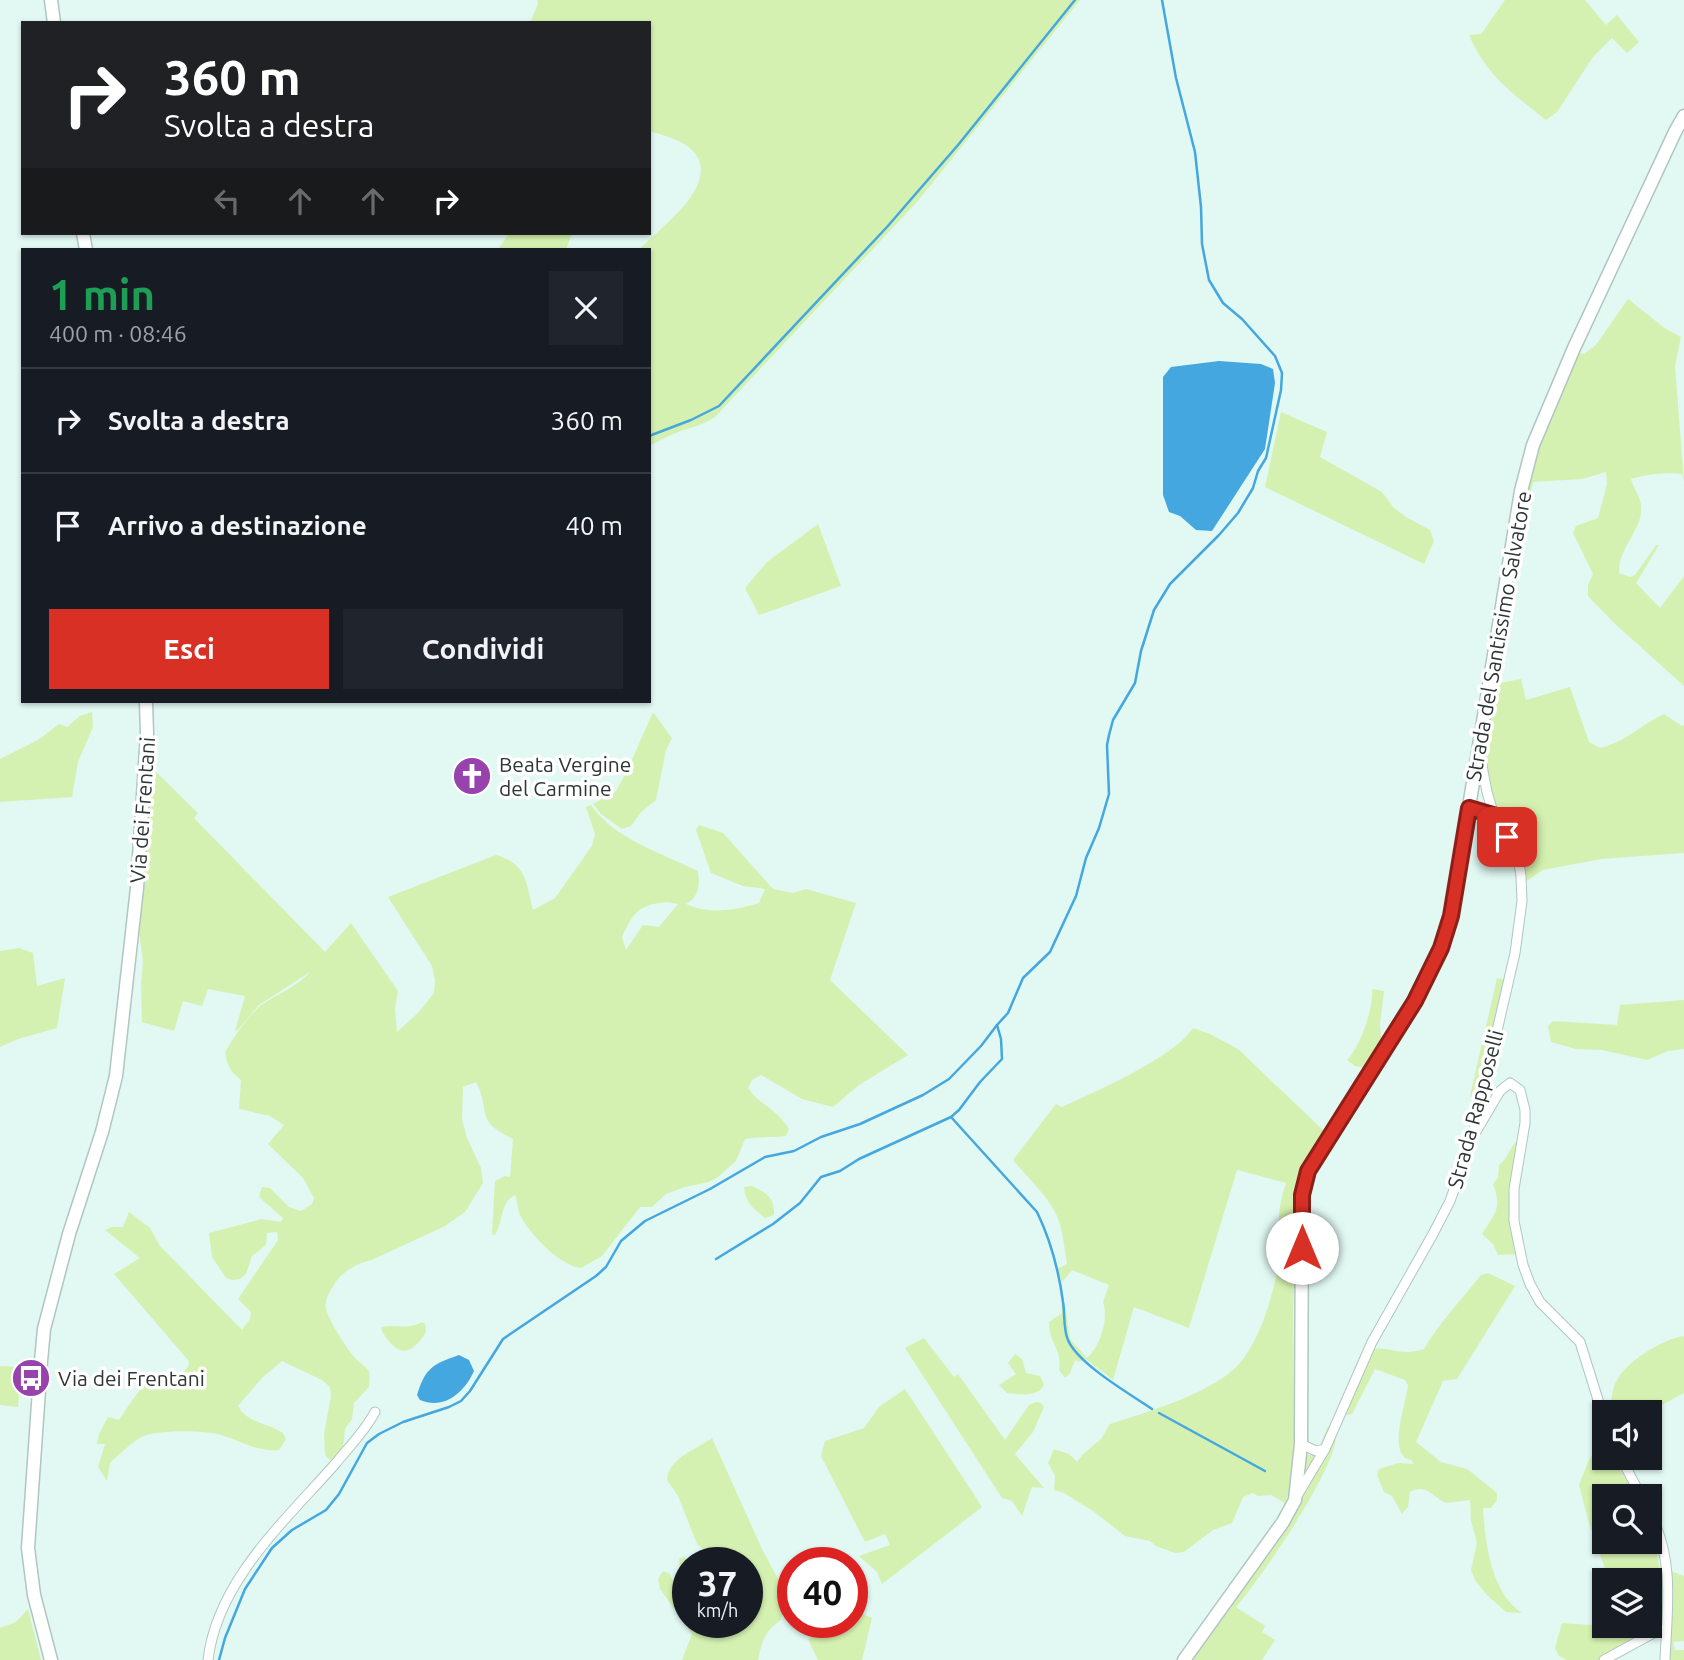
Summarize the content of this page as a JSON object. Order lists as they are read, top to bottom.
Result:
{
  "streets": {
    "street": ["Strada del Santissimo Salvatore", "Via dei Frentani", "Strada Rapposelli"]
  },
  "crossings": [
    ["Strada del Santissimo Salvatore", "Strada Rapposelli"]
  ],
  "places": {
    "church": ["Beata Vergine del Carmine"],
    "bus stop": ["Via dei Frentani"]
  },
  "page": {
    "turn": ["360 m", "Svolta a destra"],
    "heading": ["1 min", "400 m · 08:46"],
    "list": [
      {
        "name": "Svolta a destra",
        "value": "360 m"
      },
      {
        "name": "Arrivo a destinazione",
        "value": "40 m"
      }
    ],
    "buttons": ["Esci", "Condividi"],
    "speed": "37 km/h",
    "limit": "40"
  }
}
